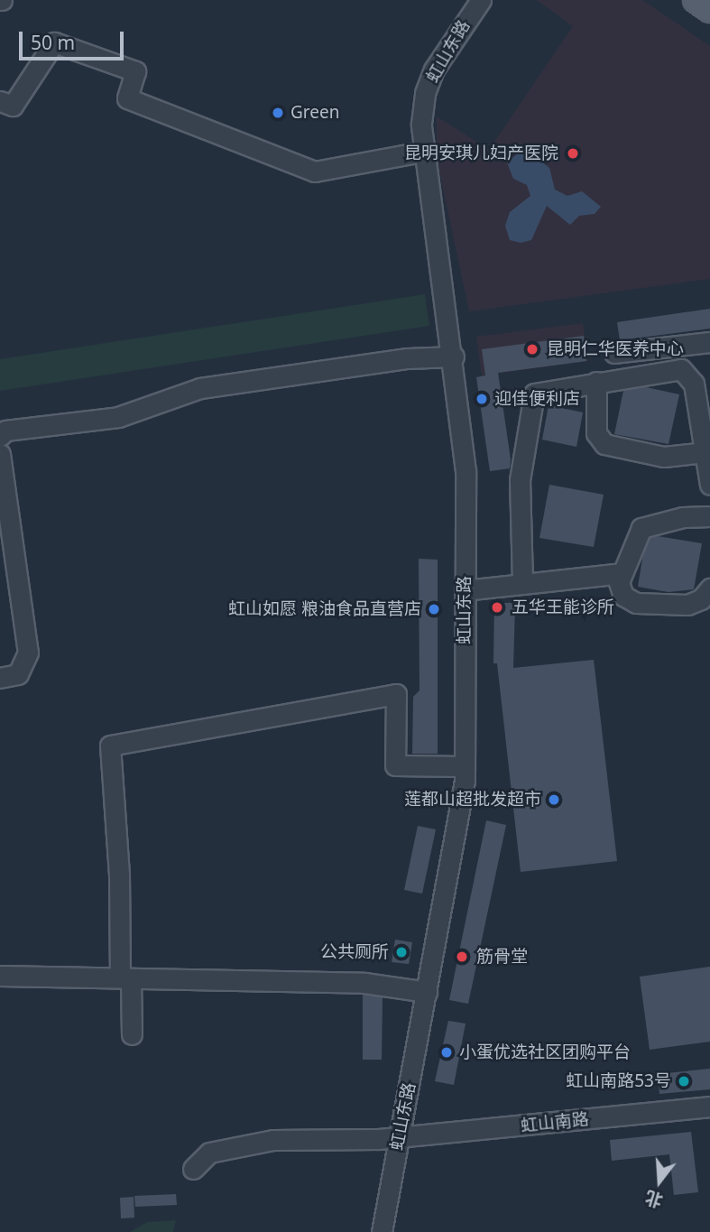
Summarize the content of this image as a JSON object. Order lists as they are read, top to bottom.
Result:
{
  "streets": {
    "street": ["虹山东路", "虹山南路"]
  },
  "crossings": [
    ["虹山东路", "虹山南路"]
  ],
  "places": [
    "Green",
    "昆明安琪儿妇产医院",
    "昆明仁华医养中心",
    "迎佳便利店",
    "五华王能诊所",
    "虹山如愿 粮油食品直营店",
    "莲都山超批发超市",
    "公共厕所",
    "筋骨堂",
    "小蛋优选社区团购平台",
    "虹山南路53号"
  ],
  "scale_bar": "50 m",
  "north": "bottom"
}
